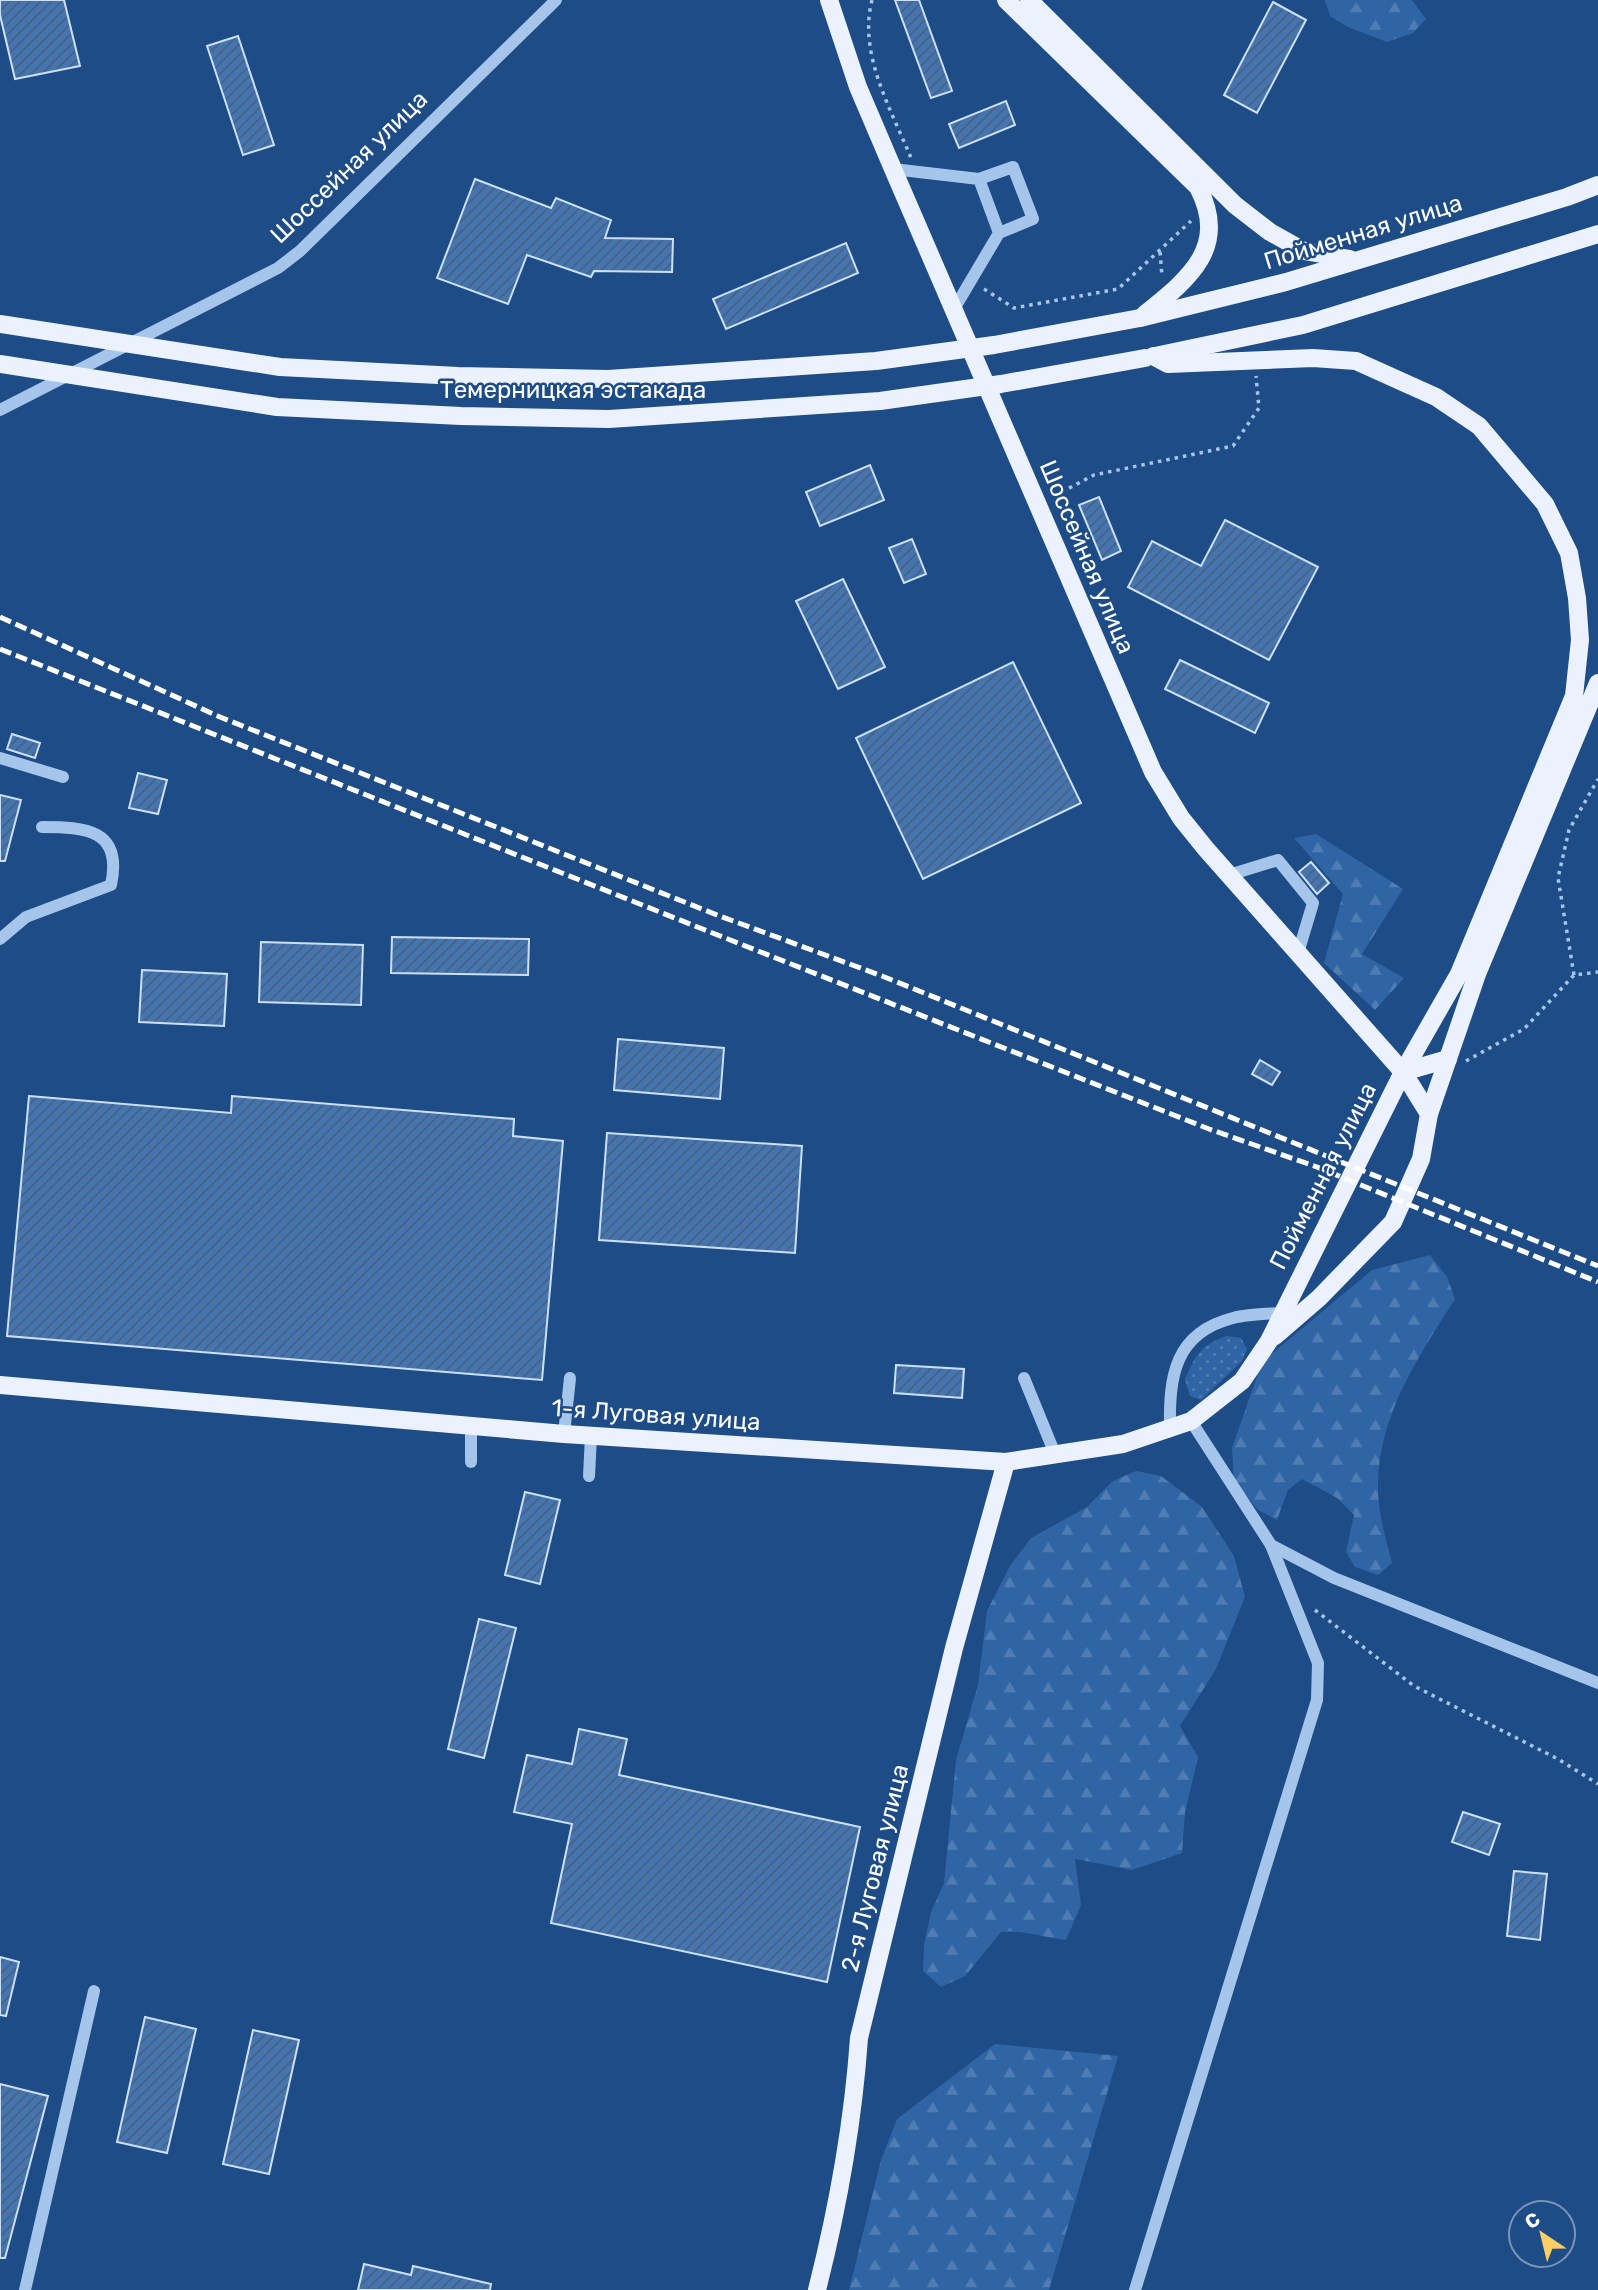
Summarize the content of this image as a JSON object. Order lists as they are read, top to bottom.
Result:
{
  "streets": {
    "main road": [
      "Шоссейная улица",
      "Пойменная улица",
      "Темерницкая эстакада",
      "1-я Луговая улица",
      "2-я Луговая улица"
    ]
  },
  "crossings": [
    ["Шоссейная улица", "Пойменная улица"],
    ["Пойменная улица", "Темерницкая эстакада"],
    ["Пойменная улица", "1-я Луговая улица"],
    ["1-я Луговая улица", "2-я Луговая улица"]
  ],
  "north": "top left"
}
